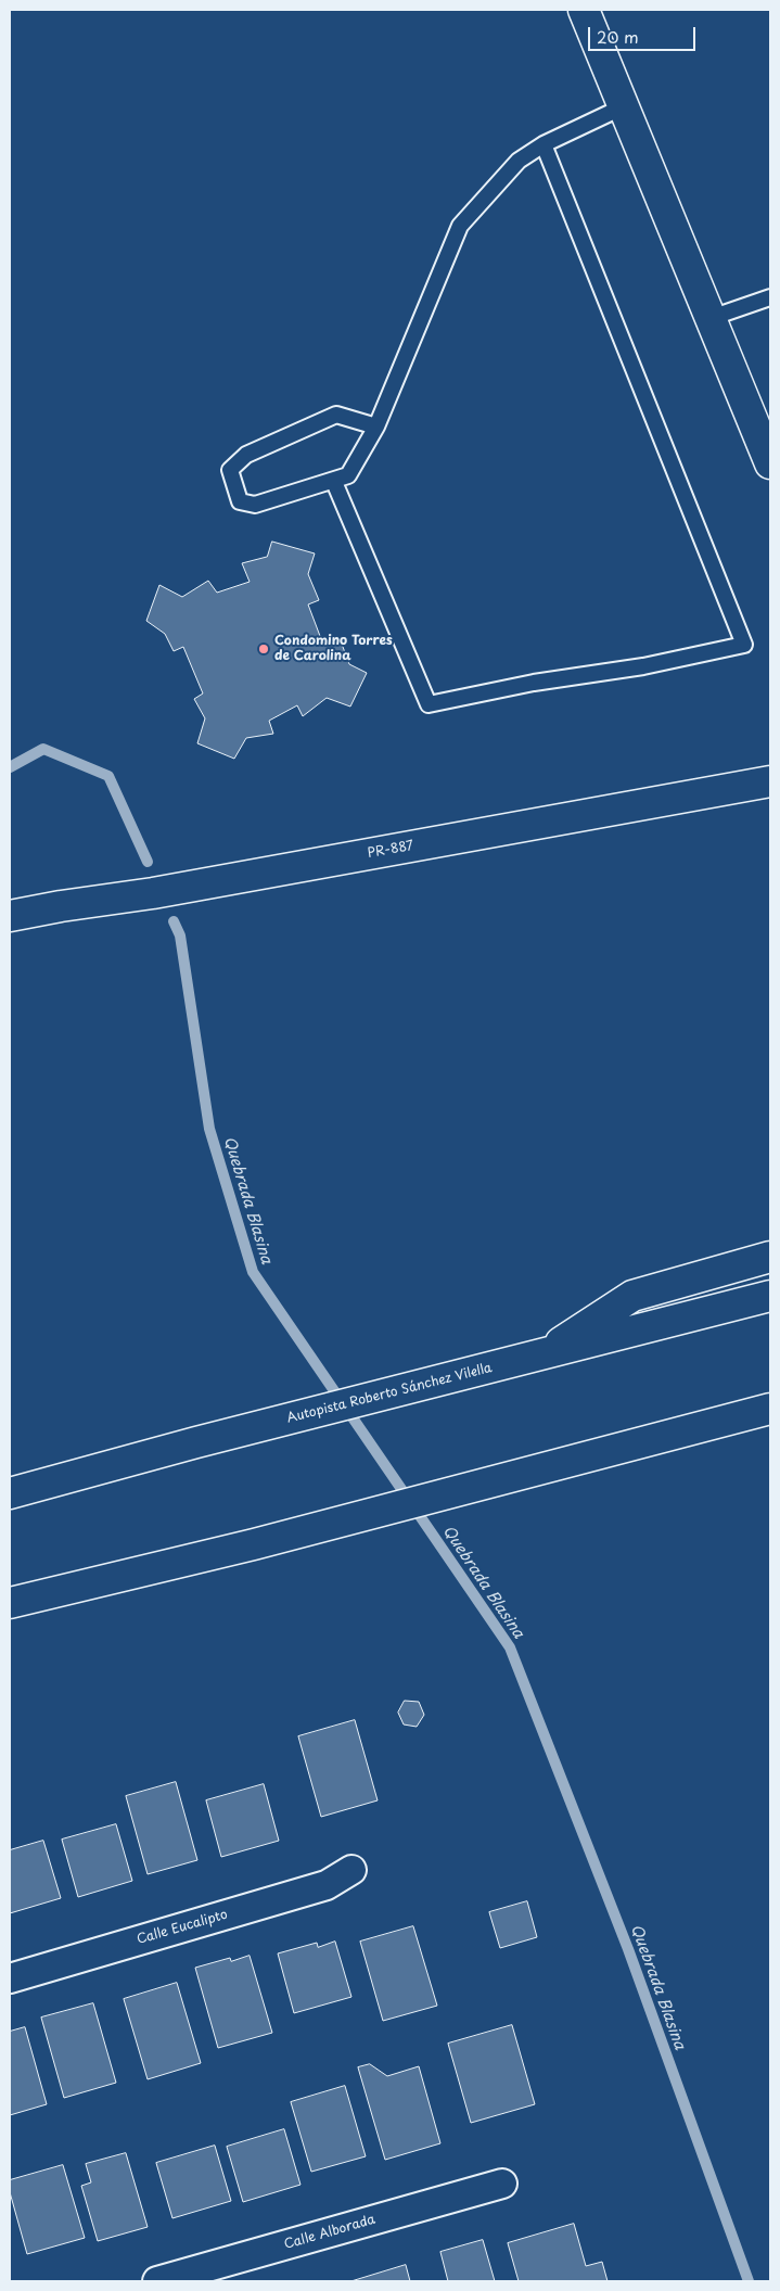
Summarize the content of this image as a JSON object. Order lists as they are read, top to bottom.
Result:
{
  "streets": {
    "main road": ["PR-887", "Autopista Roberto Sánchez Vilella"],
    "street": ["Calle Eucalipto", "Calle Alborada"]
  },
  "water": ["Quebrada Blasina"],
  "places": ["Condomino Torres de Carolina"],
  "scale_bar": "20 m"
}
